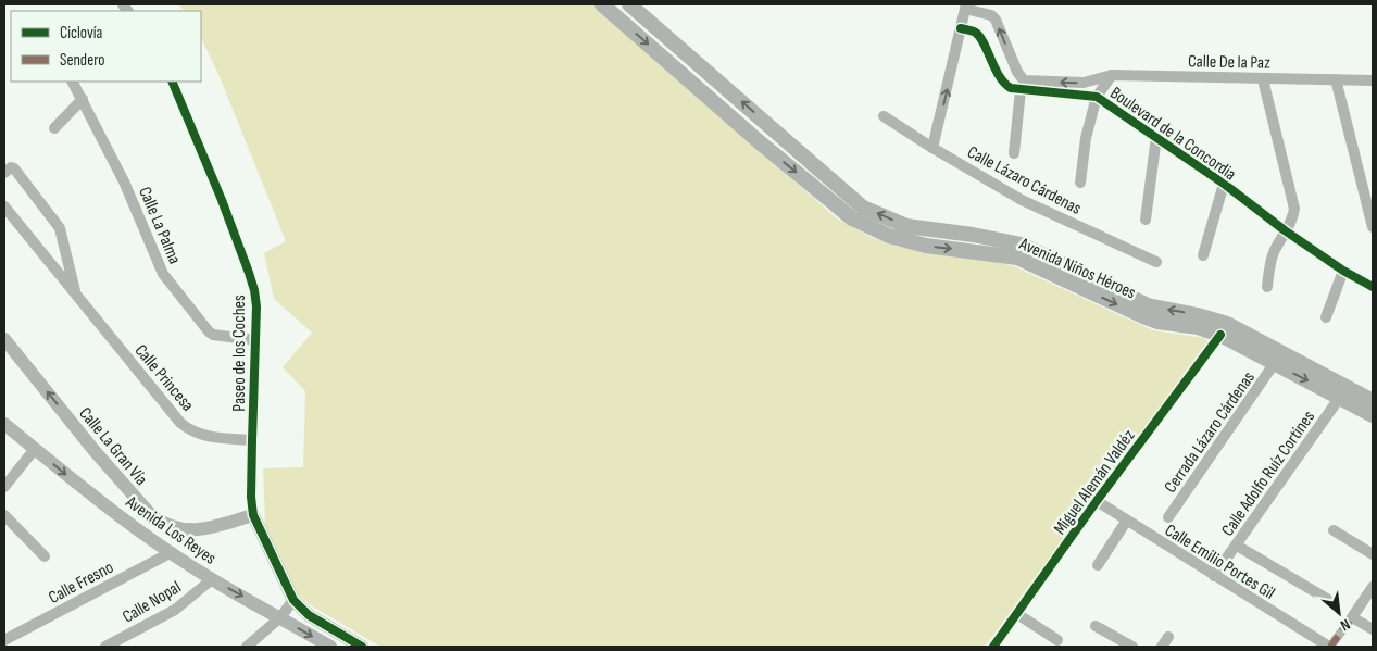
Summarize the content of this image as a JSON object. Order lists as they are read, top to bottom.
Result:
{
  "streets": {
    "main road": ["Avenida Niños Héroes"],
    "street": [
      "Calle De la Paz",
      "Boulevard de la Concordia",
      "Calle Lázaro Cárdenas",
      "Calle La Palma",
      "Paseo de los Coches",
      "Calle Princesa",
      "Cerrada Lázaro Cárdenas",
      "Calle La Gran Vía",
      "Calle Adolfo Ruíz Cortines",
      "Miguel Alemán Valdéz",
      "Avenida Los Reyes",
      "Calle Emilio Portes Gil",
      "Calle Fresno",
      "Calle Nopal"
    ]
  },
  "crossings": [
    ["Calle De la Paz", "Boulevard de la Concordia"],
    ["Calle La Palma", "Paseo de los Coches"],
    ["Avenida Niños Héroes", "Cerrada Lázaro Cárdenas"],
    ["Avenida Niños Héroes", "Calle Adolfo Ruíz Cortines"],
    ["Avenida Niños Héroes", "Miguel Alemán Valdéz"],
    ["Paseo de los Coches", "Calle Princesa"],
    ["Paseo de los Coches", "Calle La Gran Vía"],
    ["Calle Adolfo Ruíz Cortines", "Calle Emilio Portes Gil"],
    ["Miguel Alemán Valdéz", "Calle Emilio Portes Gil"],
    ["Avenida Los Reyes", "Calle Fresno"],
    ["Avenida Los Reyes", "Calle Nopal"]
  ],
  "one_way": ["Calle La Gran Vía"],
  "legend": ["Ciclovía", "Sendero"],
  "north": "bottom right"
}
